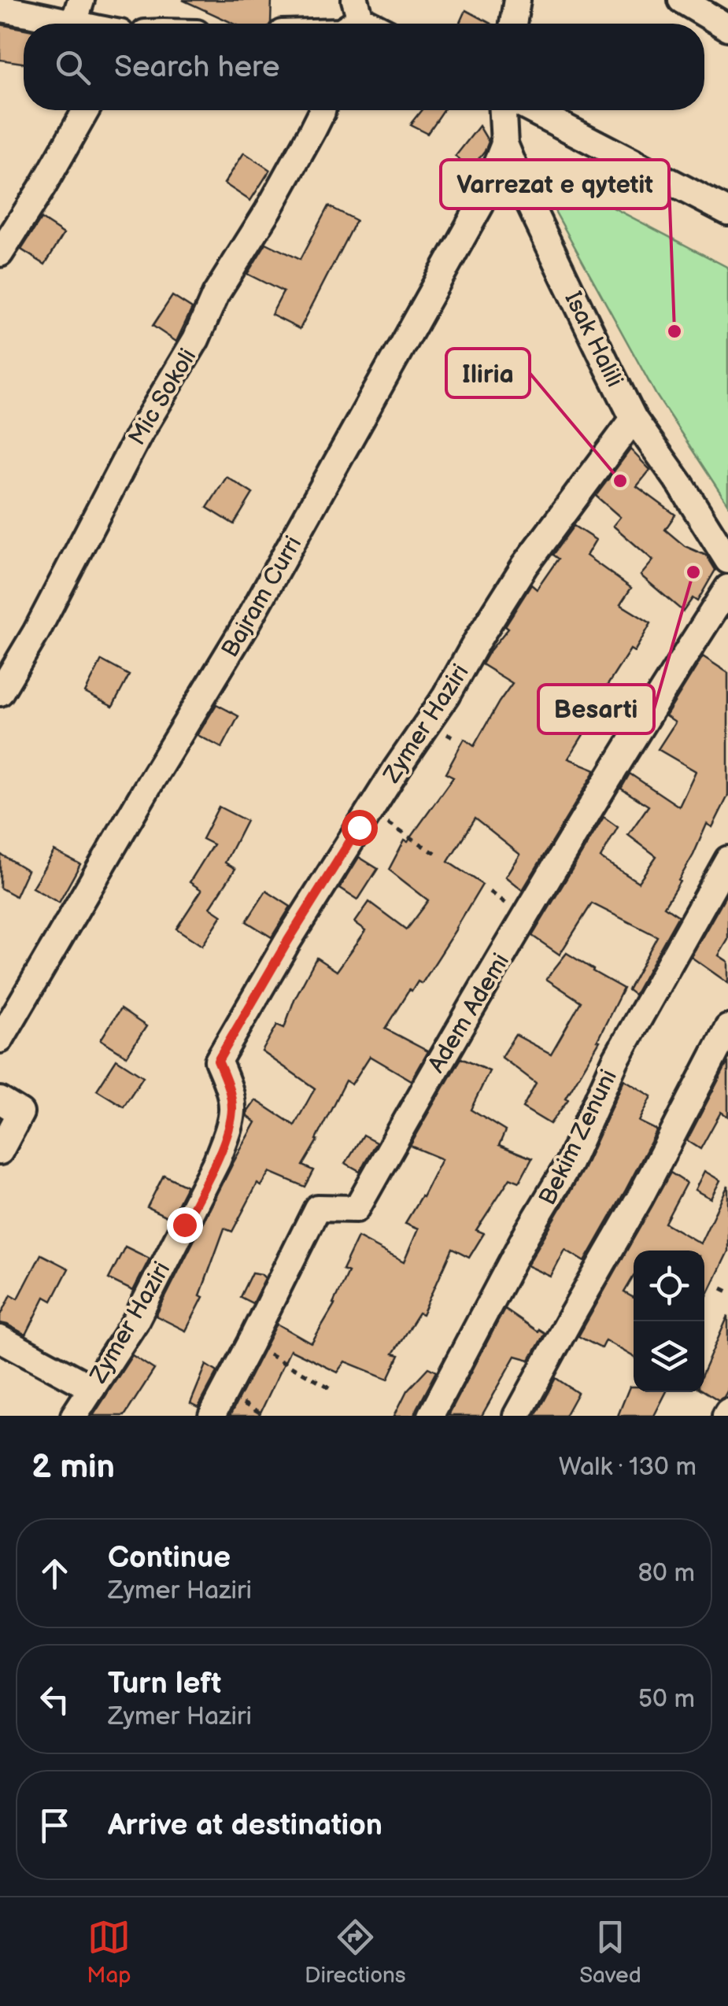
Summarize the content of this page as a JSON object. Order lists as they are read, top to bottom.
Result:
{
  "streets": {
    "street": [
      "Isak Halili",
      "Mic Sokoli",
      "Bajram Curri",
      "Zymer Haziri",
      "Adem Ademi",
      "Bekim Zenuni"
    ]
  },
  "crossings": [
    ["Isak Halili", "Bajram Curri"],
    ["Isak Halili", "Zymer Haziri"]
  ],
  "places": ["Varrezat e qytetit", "Iliria", "Besarti"],
  "page": {
    "search": "Search here",
    "heading": ["2 min", "Walk · 130 m"],
    "list": [
      ["Continue", "Zymer Haziri", "80 m"],
      ["Turn left", "Zymer Haziri", "50 m"],
      "Arrive at destination"
    ],
    "nav": ["Map", "Directions", "Saved"]
  }
}
